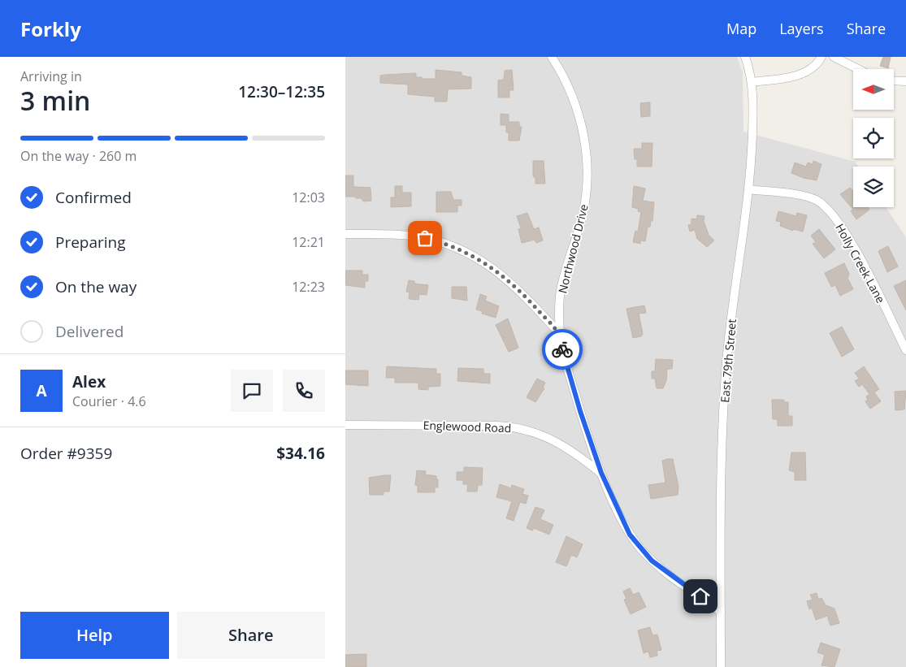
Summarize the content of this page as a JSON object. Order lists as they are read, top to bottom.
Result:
{
  "streets": {
    "street": [
      "Northwood Drive",
      "Holly Creek Lane",
      "East 79th Street",
      "Englewood Road"
    ]
  },
  "crossings": [
    ["Northwood Drive", "East 79th Street"],
    ["Northwood Drive", "Englewood Road"],
    ["Holly Creek Lane", "East 79th Street"]
  ],
  "north": "left",
  "page": {
    "header": "Forkly",
    "nav": ["Map", "Layers", "Share"],
    "heading": ["3 min", "Arriving in", "12:30–12:35"],
    "panel": [
      "Alex",
      "Courier · 4.6",
      "Order #9359",
      "$34.16"
    ],
    "bar": "On the way · 260 m",
    "list": [
      ["Confirmed", "12:03"],
      ["Preparing", "12:21"],
      ["On the way", "12:23"],
      "Delivered"
    ],
    "round": "A",
    "buttons": ["Help", "Share"]
  }
}
